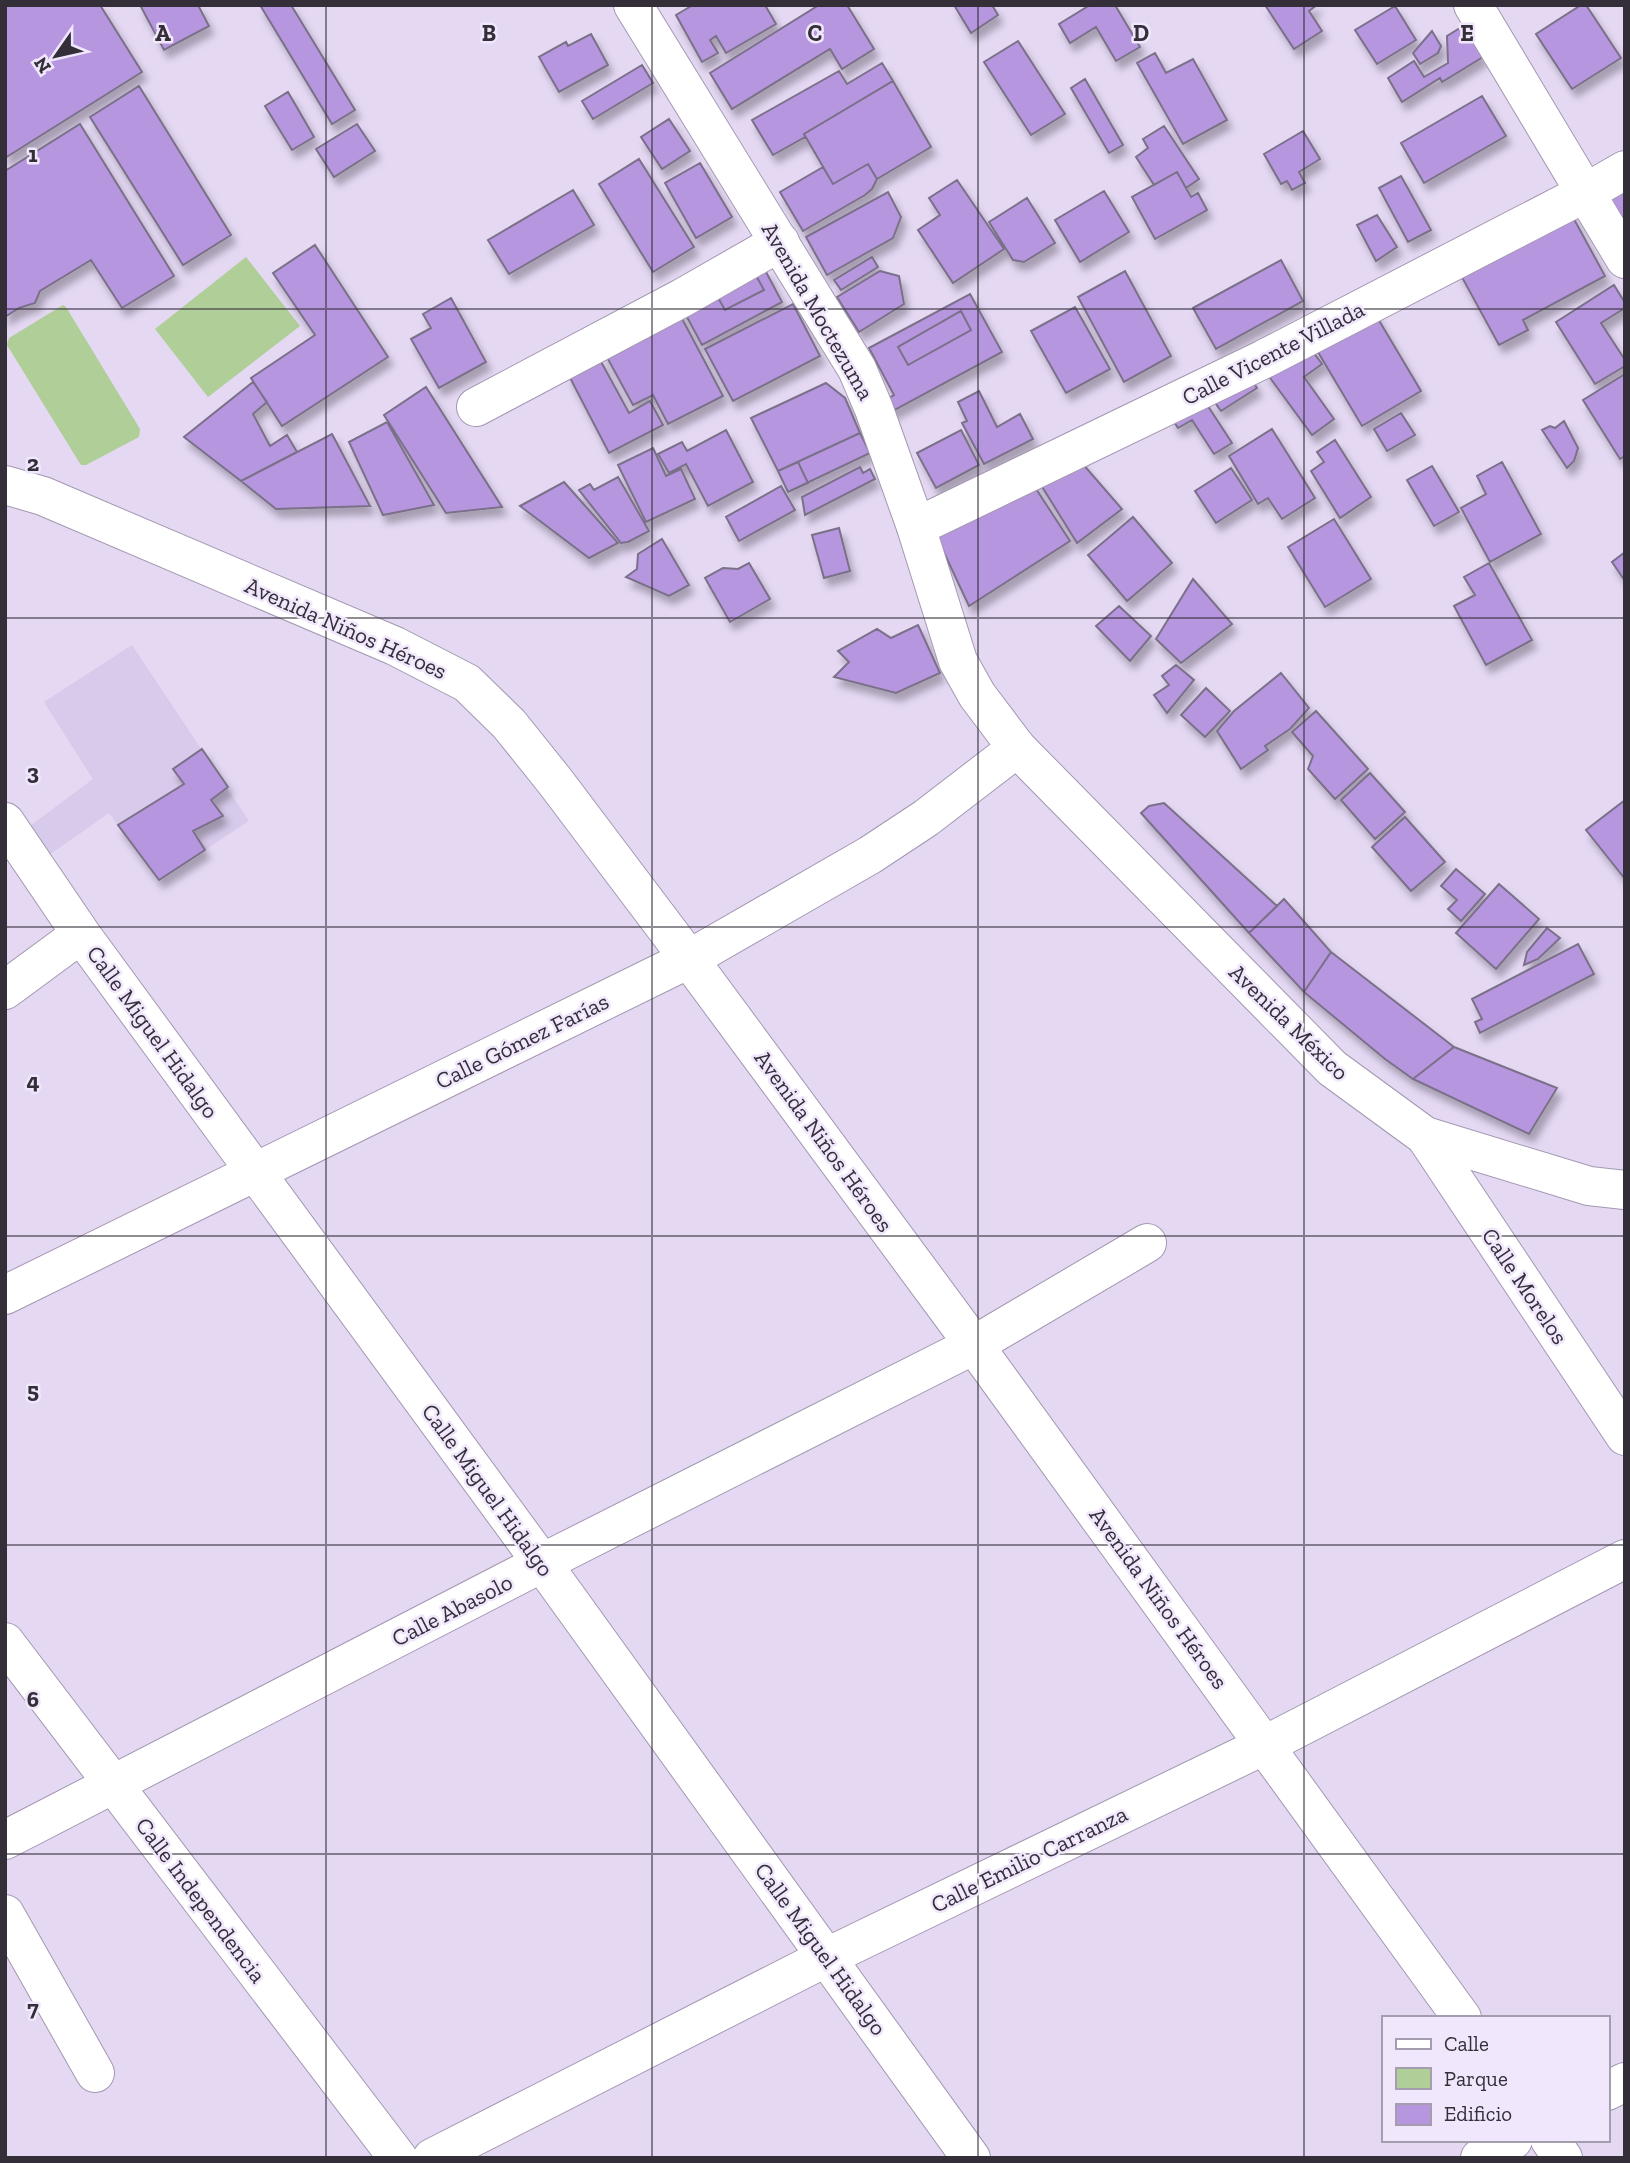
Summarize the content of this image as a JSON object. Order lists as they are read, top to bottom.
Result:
{
  "streets": {
    "street": [
      "Avenida Moctezuma",
      "Calle Vicente Villada",
      "Avenida Niños Héroes",
      "Avenida México",
      "Calle Miguel Hidalgo",
      "Calle Gómez Farías",
      "Calle Morelos",
      "Calle Abasolo",
      "Calle Emilio Carranza",
      "Calle Independencia"
    ]
  },
  "crossings": [
    ["Avenida Moctezuma", "Calle Vicente Villada"],
    ["Avenida Moctezuma", "Avenida México"],
    ["Avenida Moctezuma", "Calle Gómez Farías"],
    ["Avenida Niños Héroes", "Calle Gómez Farías"],
    ["Avenida Niños Héroes", "Calle Abasolo"],
    ["Avenida Niños Héroes", "Calle Emilio Carranza"],
    ["Avenida México", "Calle Gómez Farías"],
    ["Avenida México", "Calle Morelos"],
    ["Calle Miguel Hidalgo", "Calle Gómez Farías"],
    ["Calle Miguel Hidalgo", "Calle Abasolo"],
    ["Calle Miguel Hidalgo", "Calle Emilio Carranza"],
    ["Calle Abasolo", "Calle Independencia"]
  ],
  "legend": ["Calle", "Parque", "Edificio"],
  "north": "bottom left",
  "grid": {
    "columns": [
      "A",
      "B",
      "C",
      "D",
      "E"
    ],
    "rows": [
      "1",
      "2",
      "3",
      "4",
      "5",
      "6",
      "7"
    ]
  }
}
